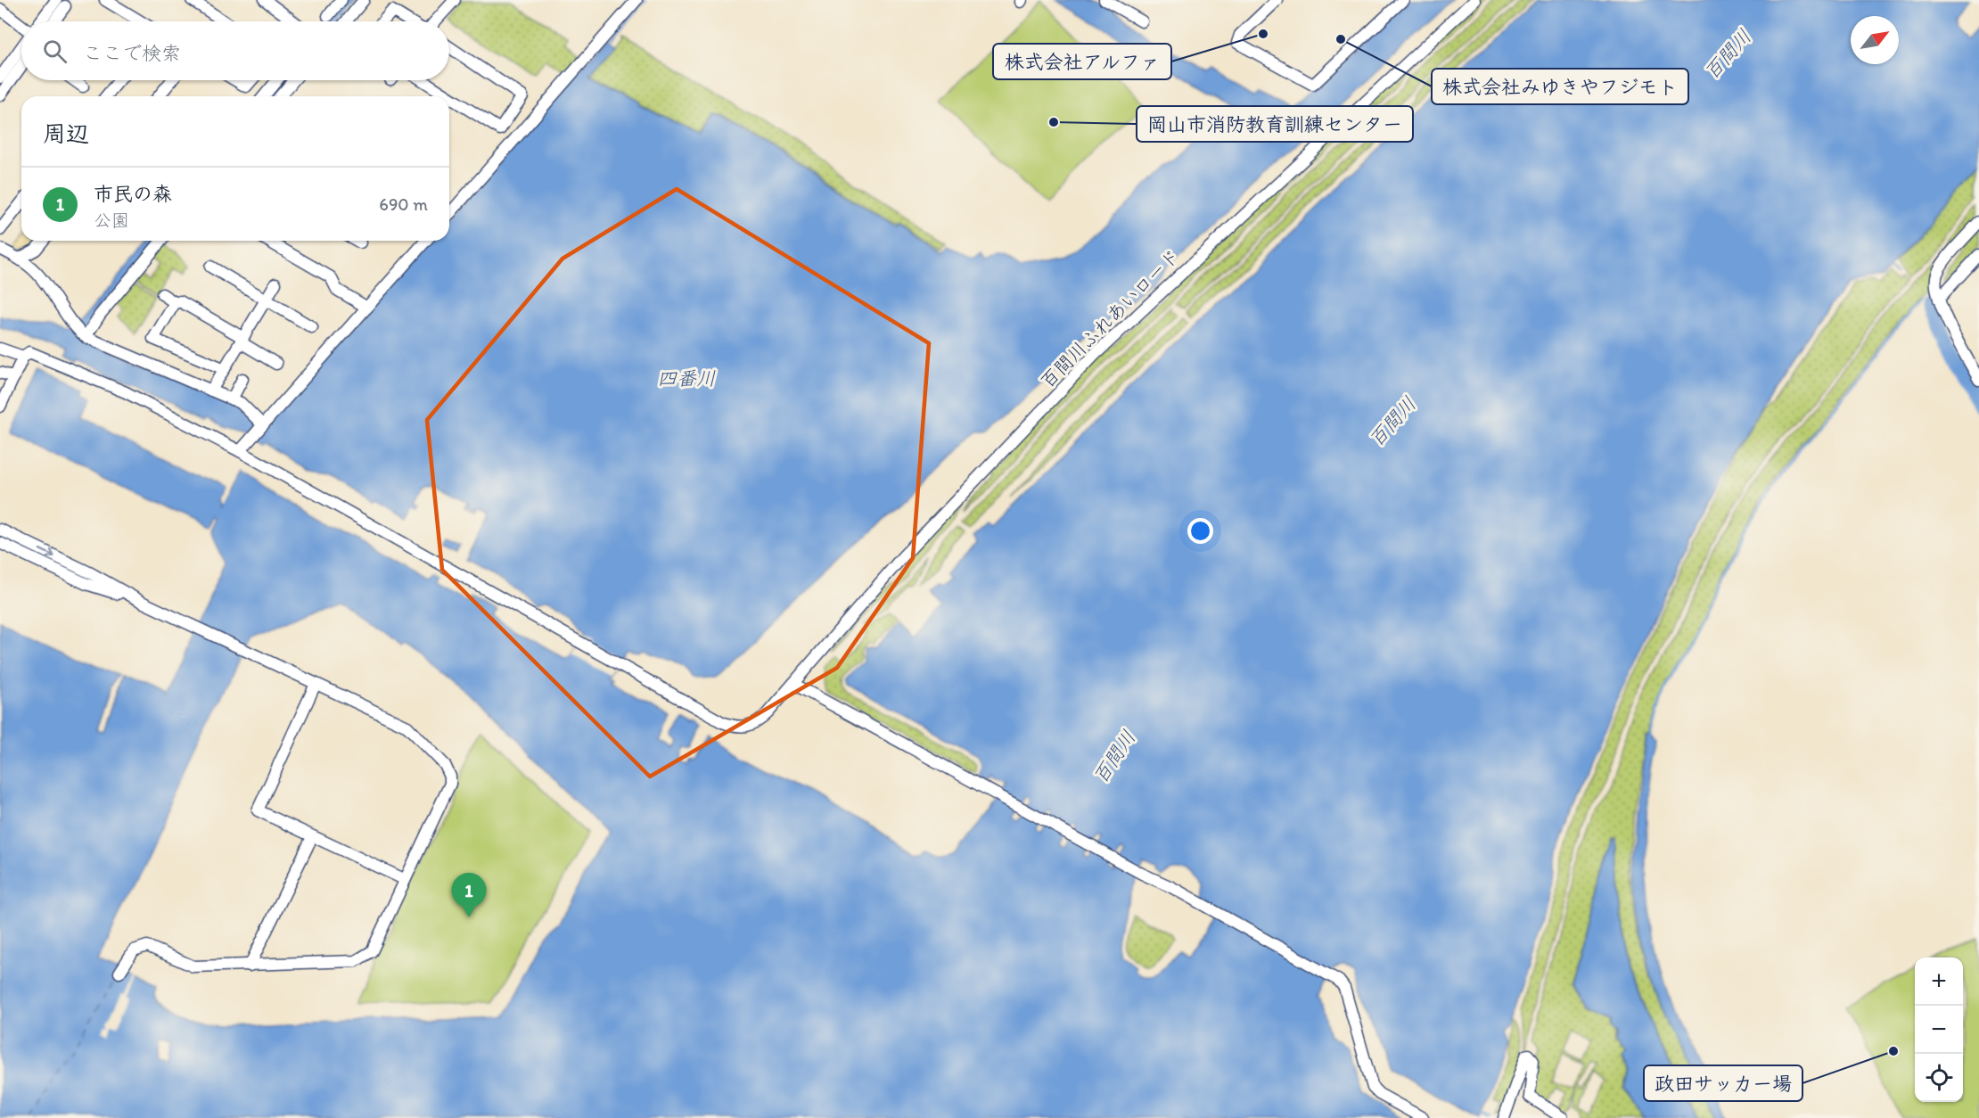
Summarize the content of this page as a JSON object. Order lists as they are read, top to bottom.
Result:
{
  "streets": {
    "street": ["百間川ふれあいロード"]
  },
  "water": ["百間川", "四番川"],
  "places": [
    "株式会社アルファ",
    "株式会社みゆきやフジモト",
    "岡山市消防教育訓練センター",
    "政田サッカー場"
  ],
  "north": "top right",
  "page": {
    "search": "ここで検索",
    "heading": "周辺",
    "list": [
      {
        "mark": "1",
        "name": "市民の森",
        "note": "公園",
        "value": "690 m"
      }
    ],
    "pins": "1",
    "map_buttons": ["+", "−"]
  }
}
